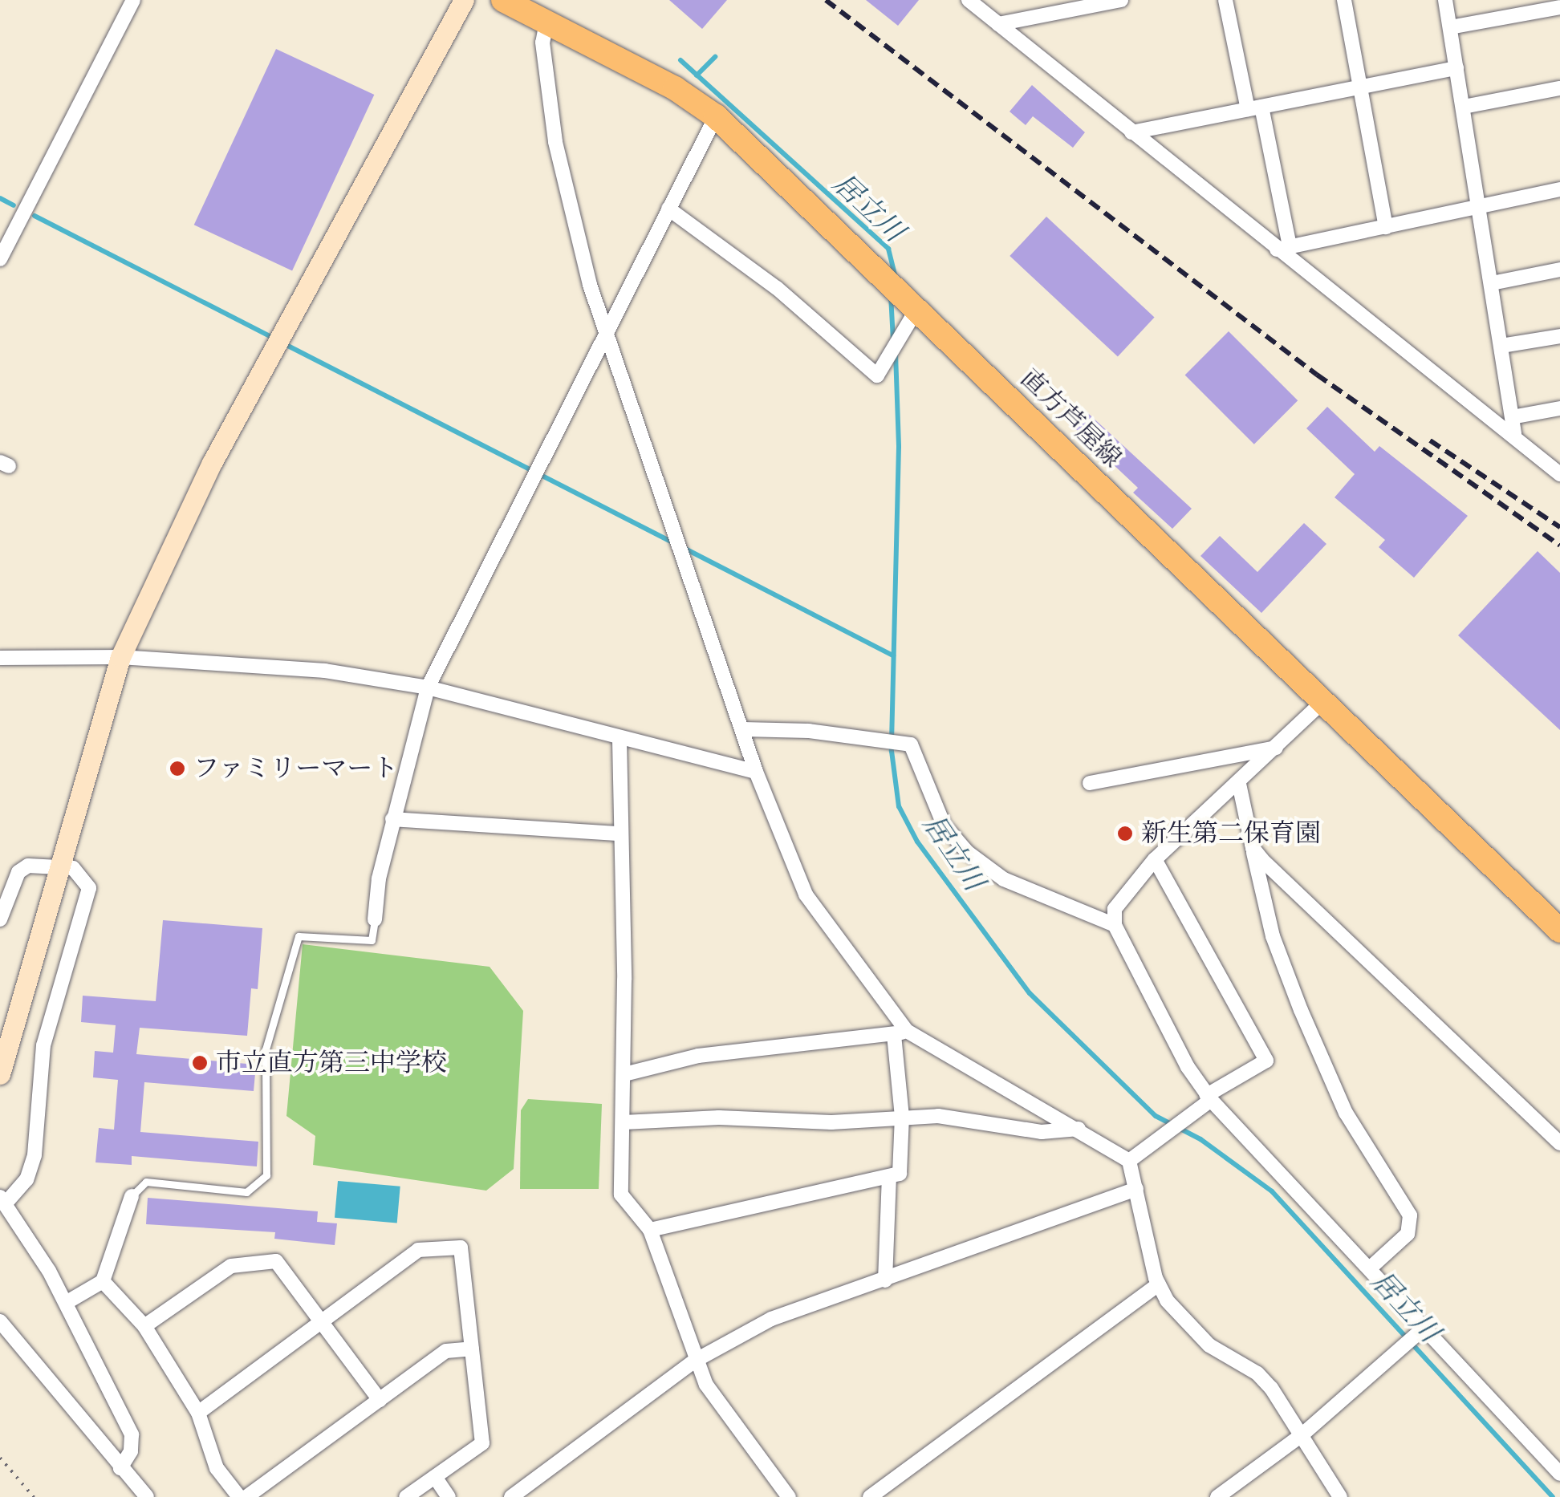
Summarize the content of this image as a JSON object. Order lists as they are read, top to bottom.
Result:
{
  "streets": {
    "main road": ["直方芦屋線"]
  },
  "water": ["居立川"],
  "places": ["ファミリーマート", "新生第二保育園", "市立直方第三中学校"]
}
